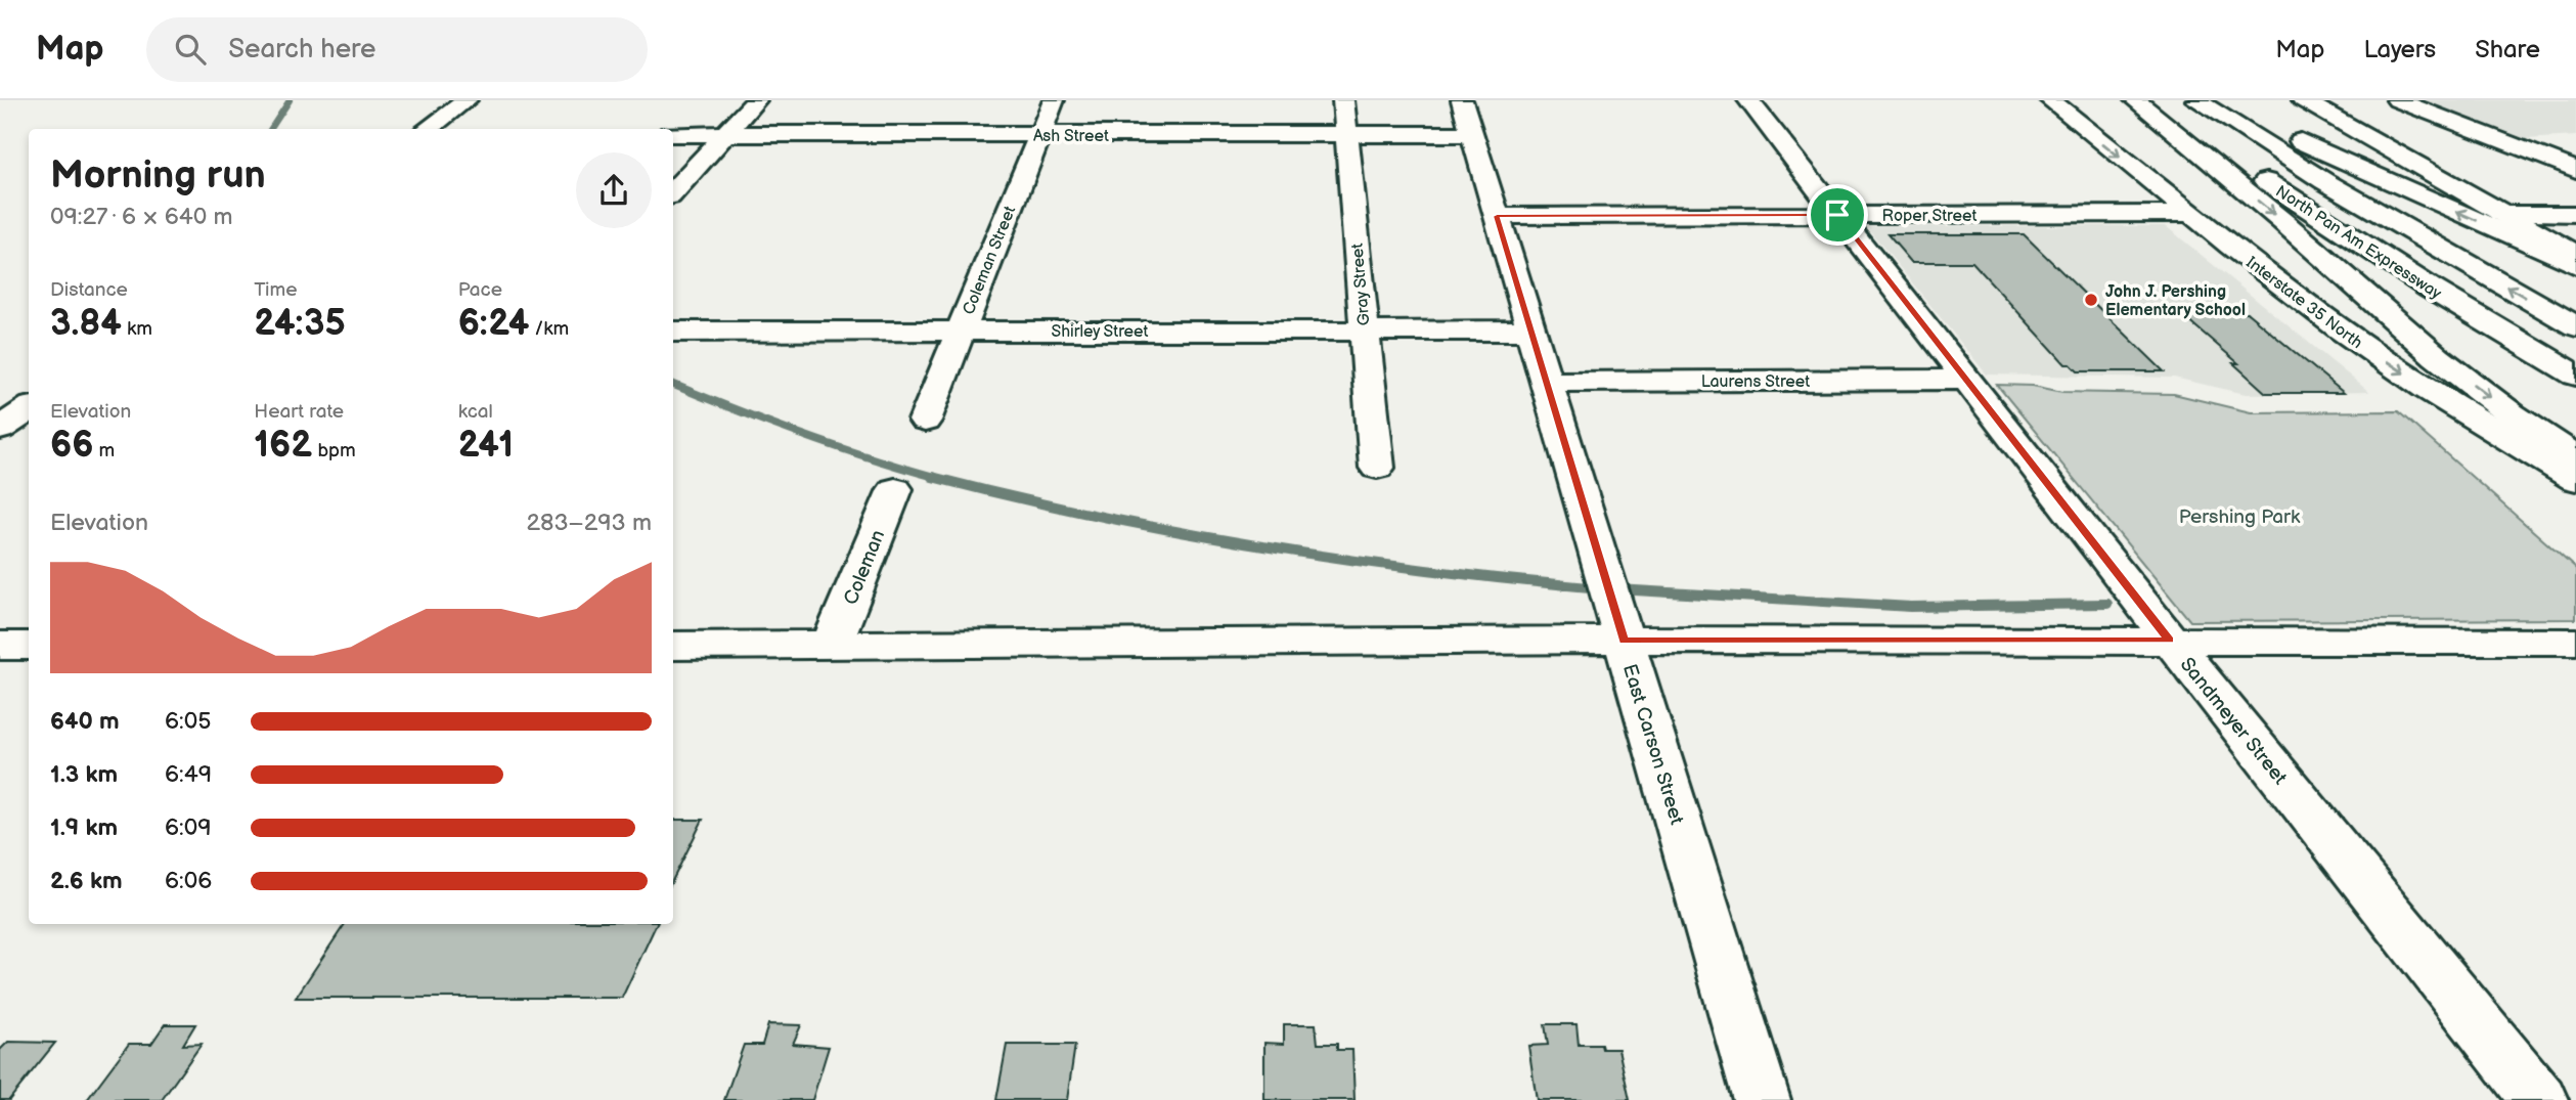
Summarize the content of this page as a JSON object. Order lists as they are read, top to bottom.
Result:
{
  "streets": {
    "main road": [
      "Ash Street",
      "Roper Street",
      "North Pan Am Expressway",
      "Coleman Street",
      "Gray Street",
      "Interstate 35 North",
      "Shirley Street",
      "Laurens Street",
      "Coleman",
      "Sandmeyer Street",
      "East Carson Street"
    ]
  },
  "crossings": [
    ["Ash Street", "Coleman Street"],
    ["Ash Street", "Gray Street"],
    ["Ash Street", "East Carson Street"],
    ["Roper Street", "Interstate 35 North"],
    ["Roper Street", "Sandmeyer Street"],
    ["Roper Street", "East Carson Street"],
    ["Coleman Street", "Shirley Street"],
    ["Gray Street", "Shirley Street"],
    ["Shirley Street", "East Carson Street"],
    ["Laurens Street", "Sandmeyer Street"],
    ["Laurens Street", "East Carson Street"]
  ],
  "parks": ["Pershing Park"],
  "places": ["John J. Pershing Elementary School"],
  "page": {
    "header": "Map",
    "search": "Search here",
    "nav": ["Map", "Layers", "Share"],
    "heading": ["Morning run", "09:27 · 6 × 640 m"],
    "stats": [
      ["Distance", "3.84 km"],
      ["Time", "24:35"],
      ["Pace", "6:24 /km"],
      ["Elevation", "66 m"],
      ["Heart rate", "162 bpm"],
      ["kcal", "241"]
    ],
    "chart": ["Elevation", "283–293 m"],
    "list": [
      {
        "name": "640 m",
        "note": "6:05"
      },
      {
        "name": "1.3 km",
        "note": "6:49"
      },
      {
        "name": "1.9 km",
        "note": "6:09"
      },
      {
        "name": "2.6 km",
        "note": "6:06"
      }
    ]
  }
}
